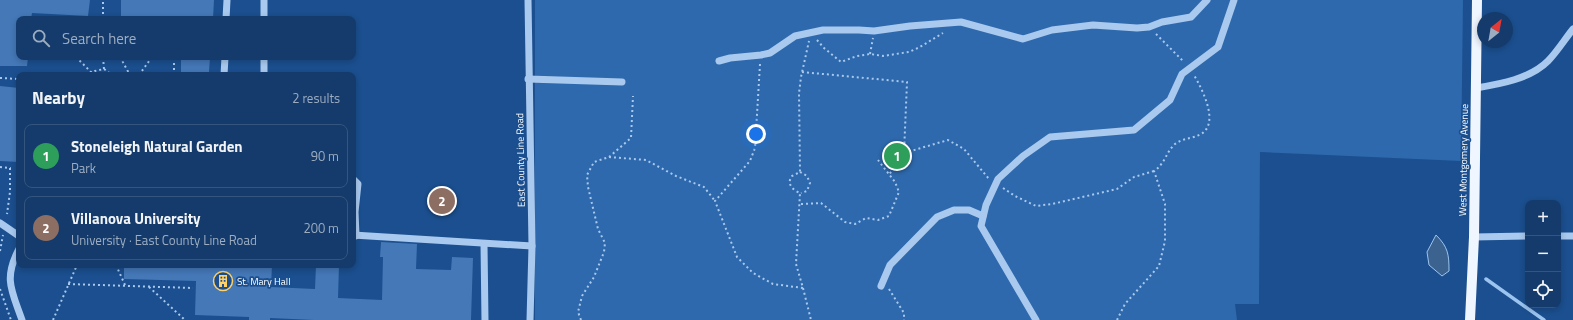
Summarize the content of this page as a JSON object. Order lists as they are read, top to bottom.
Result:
{
  "streets": {
    "main road": ["West Montgomery Avenue"],
    "street": ["East County Line Road"]
  },
  "places": {
    "building": ["St. Mary Hall"]
  },
  "north": "top right",
  "page": {
    "search": "Search here",
    "heading": ["Nearby", "2 results"],
    "list": [
      {
        "mark": "1",
        "name": "Stoneleigh Natural Garden",
        "note": "Park",
        "value": "90 m"
      },
      {
        "mark": "2",
        "name": "Villanova University",
        "note": "University · East County Line Road",
        "value": "200 m"
      }
    ],
    "pins": ["1", "2"],
    "map_buttons": ["+", "−"]
  }
}
